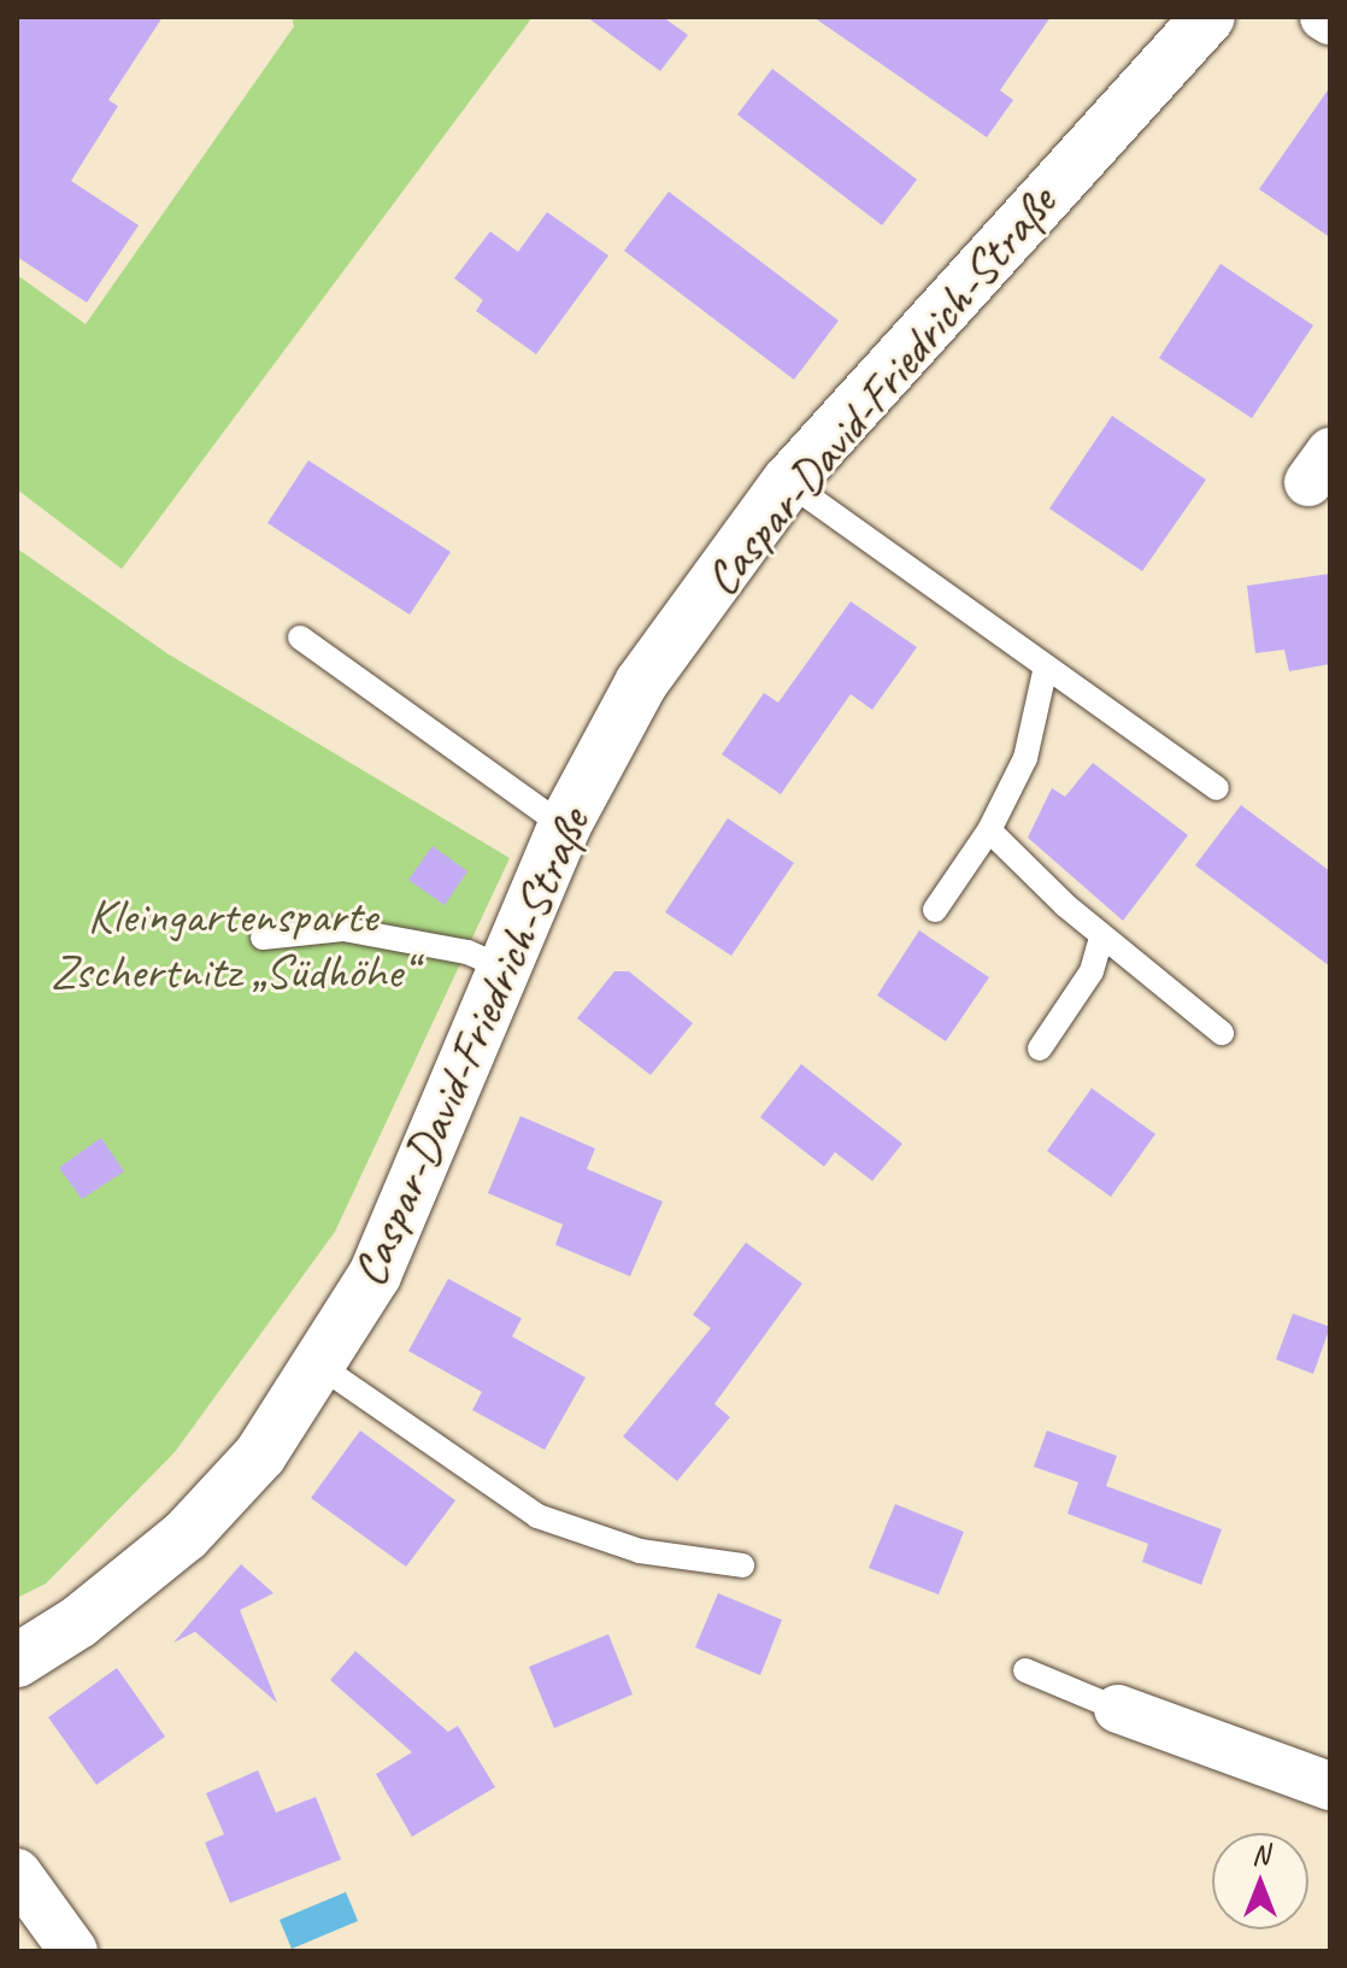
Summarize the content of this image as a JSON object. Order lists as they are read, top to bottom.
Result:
{
  "streets": {
    "street": ["Caspar-David-Friedrich-Straße"]
  },
  "parks": ["Kleingartensparte Zschertnitz „Südhöhe“"],
  "north": "top"
}
